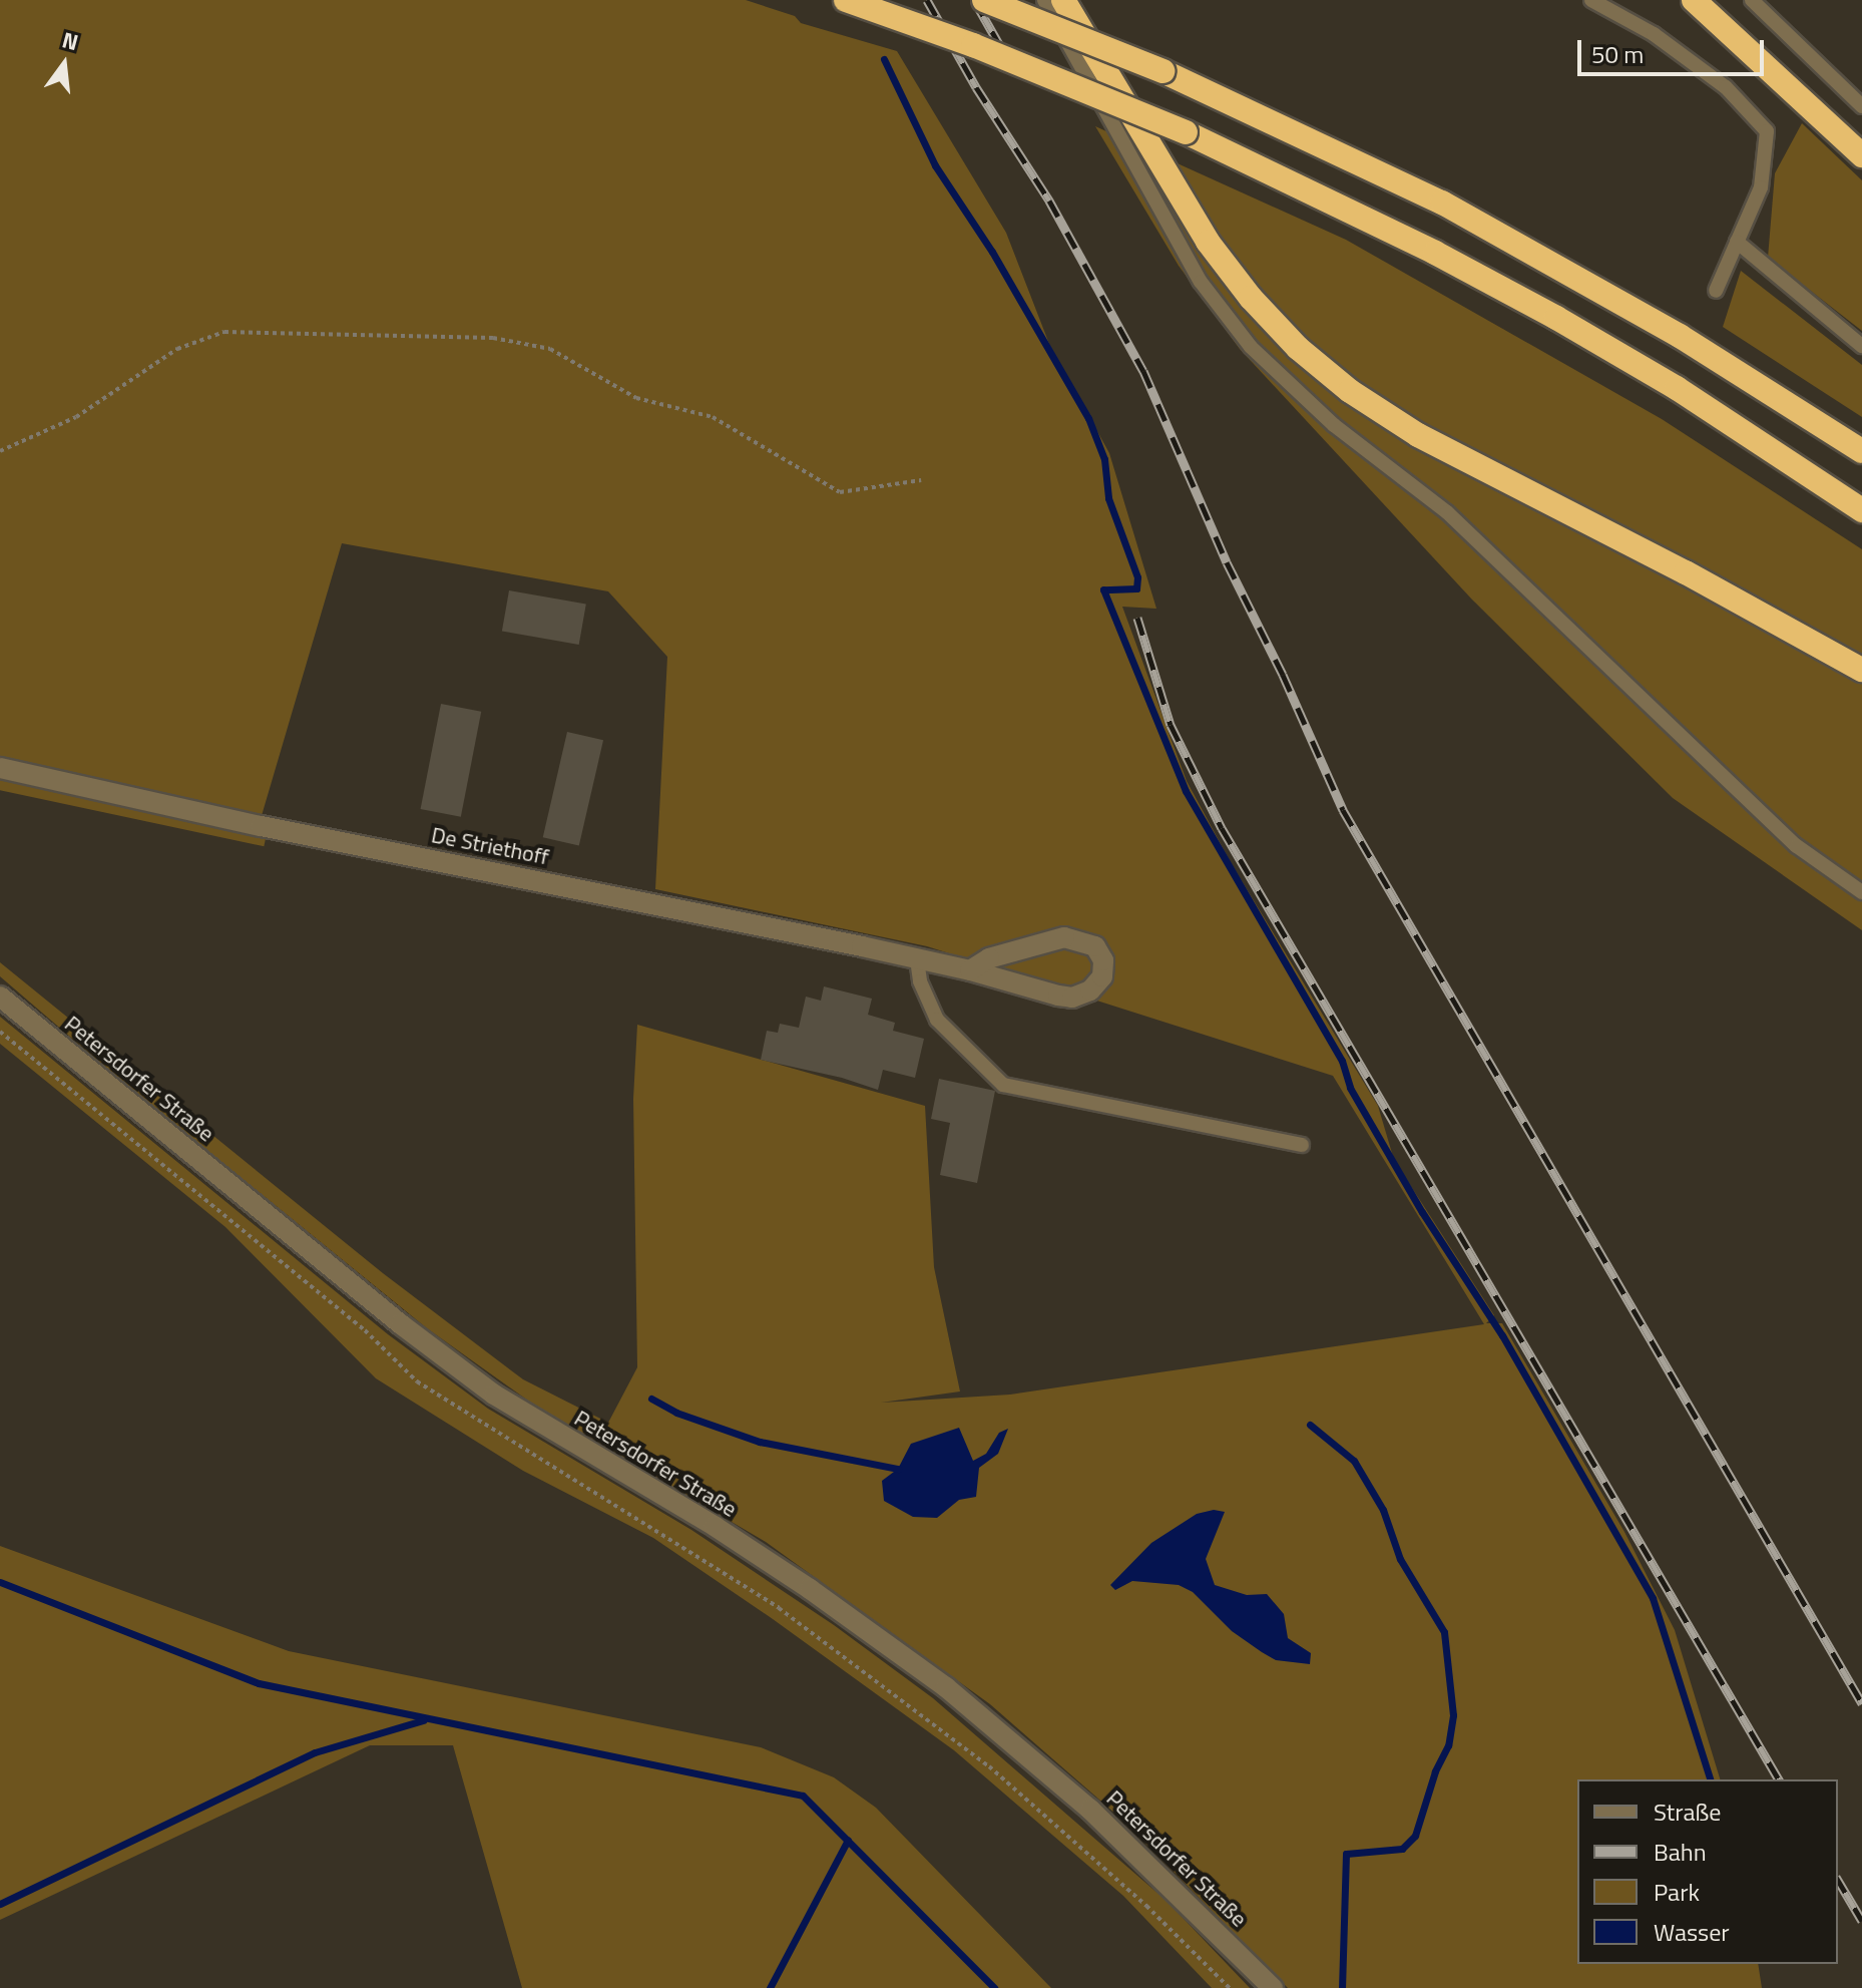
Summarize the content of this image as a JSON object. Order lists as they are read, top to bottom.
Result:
{
  "streets": {
    "street": ["De Striethoff", "Petersdorfer Straße"]
  },
  "legend": [
    "Straße",
    "Bahn",
    "Park",
    "Wasser"
  ],
  "scale_bar": "50 m",
  "north": "top"
}
